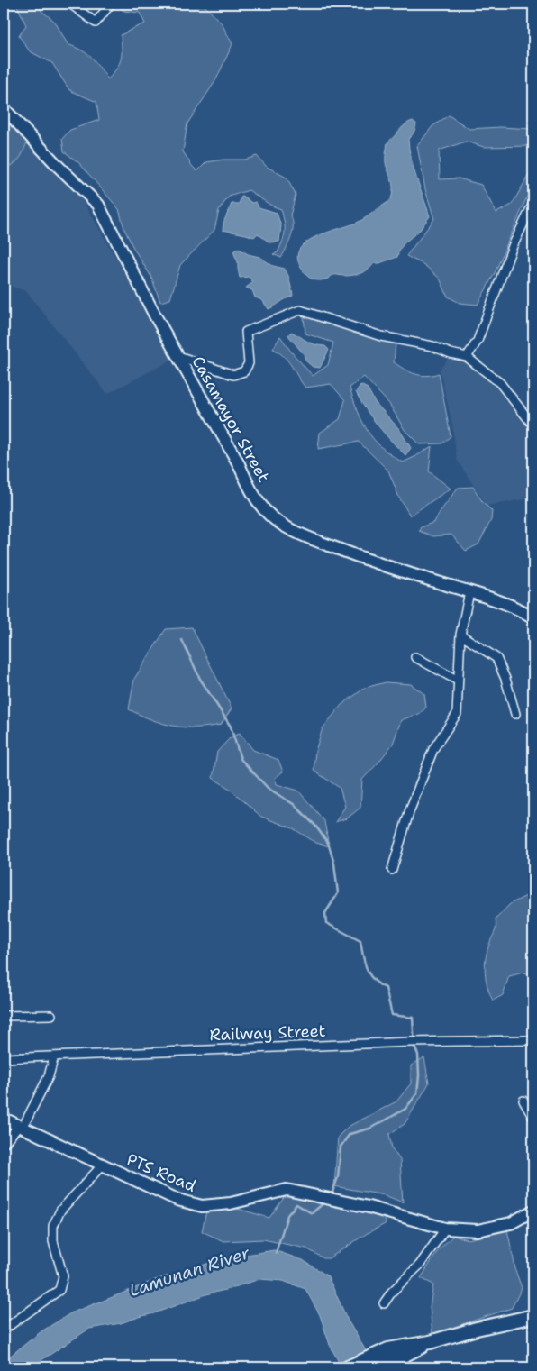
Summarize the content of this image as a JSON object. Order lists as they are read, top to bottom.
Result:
{
  "streets": {
    "street": ["Casamayor Street", "Railway Street", "PTS Road"]
  },
  "water": ["Lamunan River"]
}
